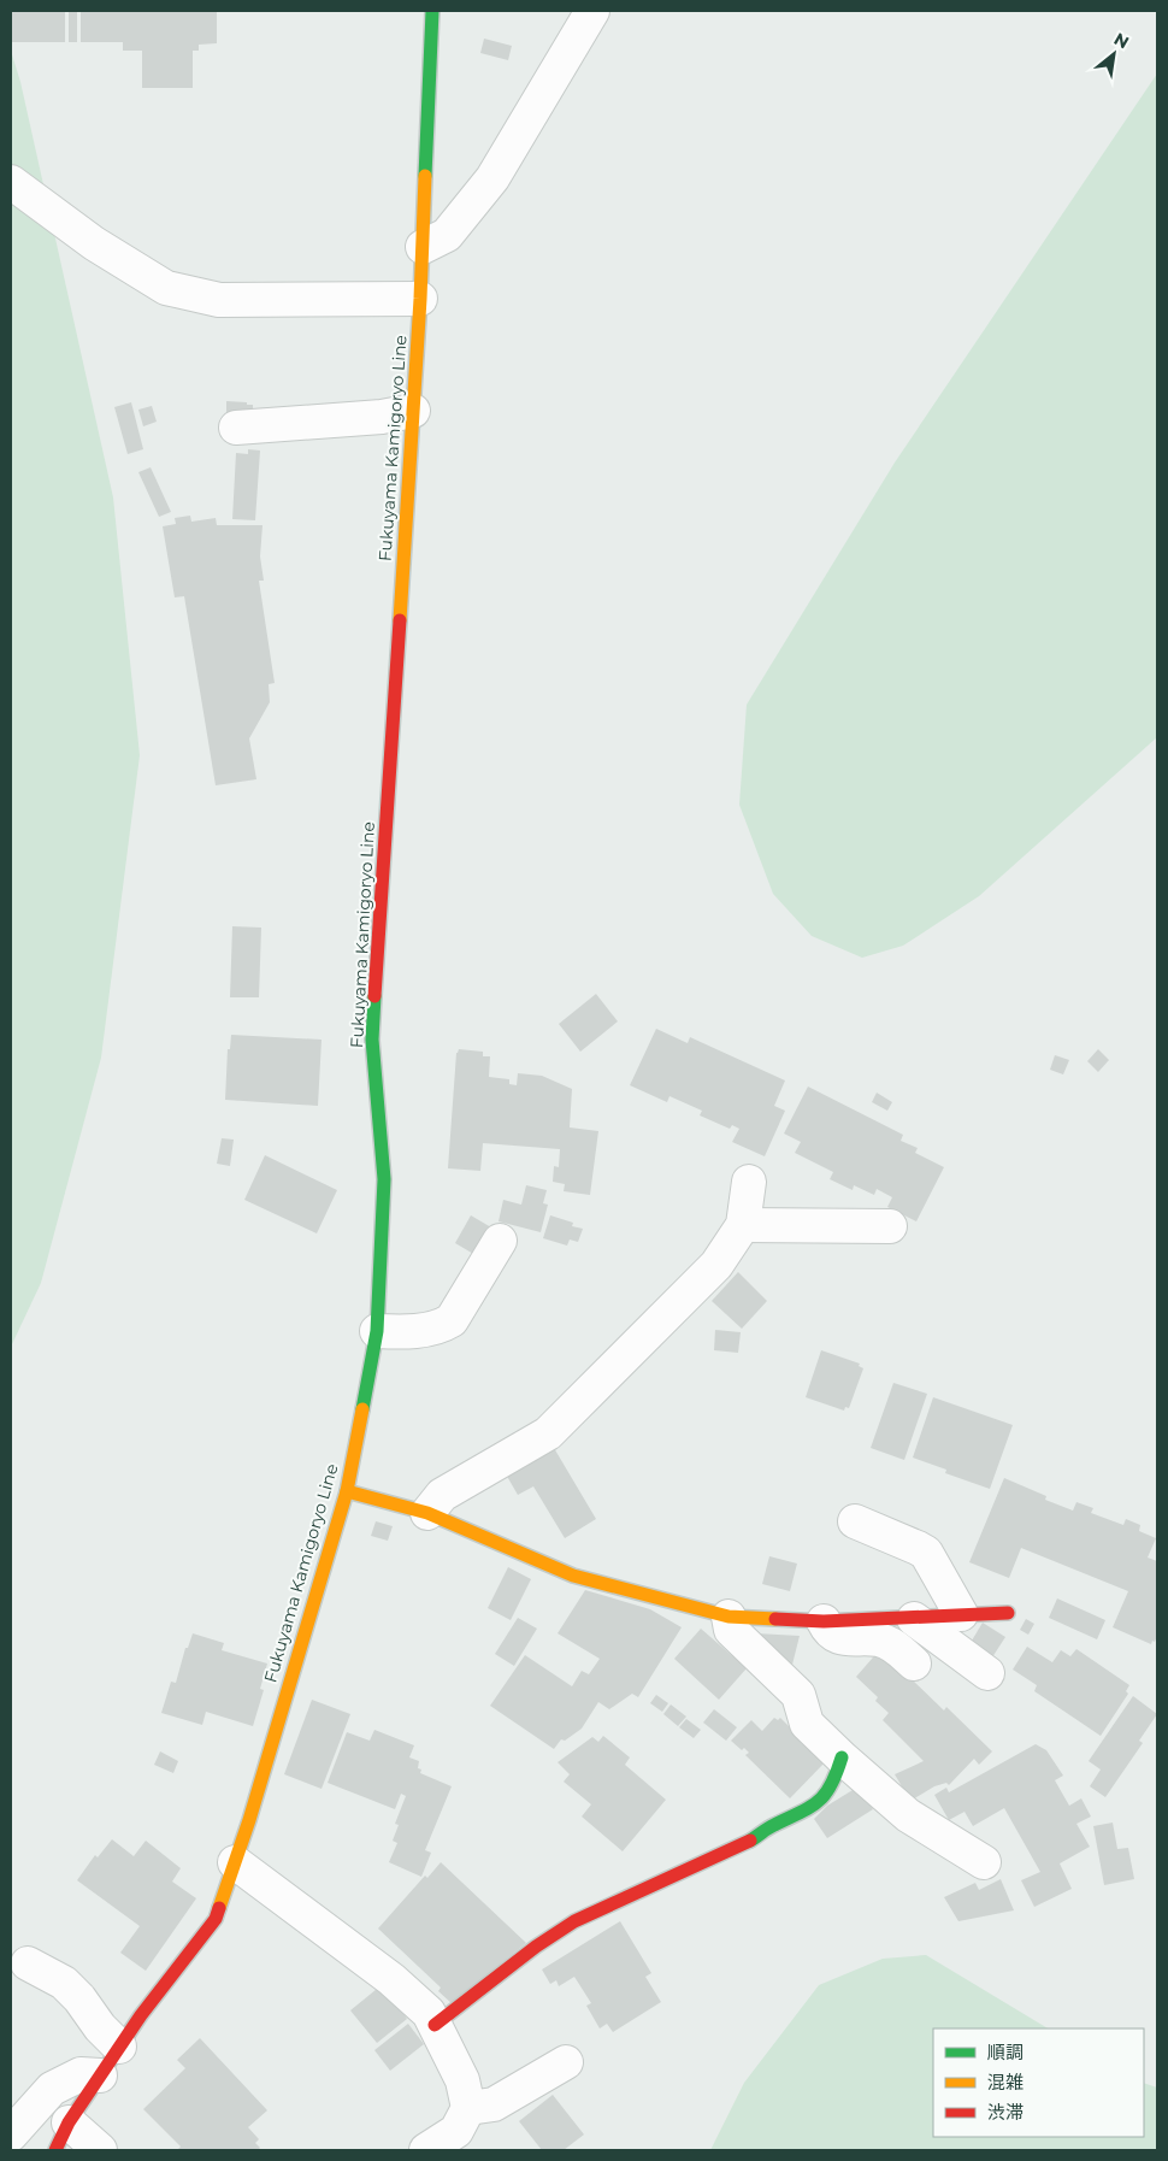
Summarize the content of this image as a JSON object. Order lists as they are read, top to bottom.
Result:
{
  "streets": {
    "main road": ["Fukuyama Kamigoryo Line"]
  },
  "legend": ["順調", "混雑", "渋滞"],
  "north": "top right"
}
